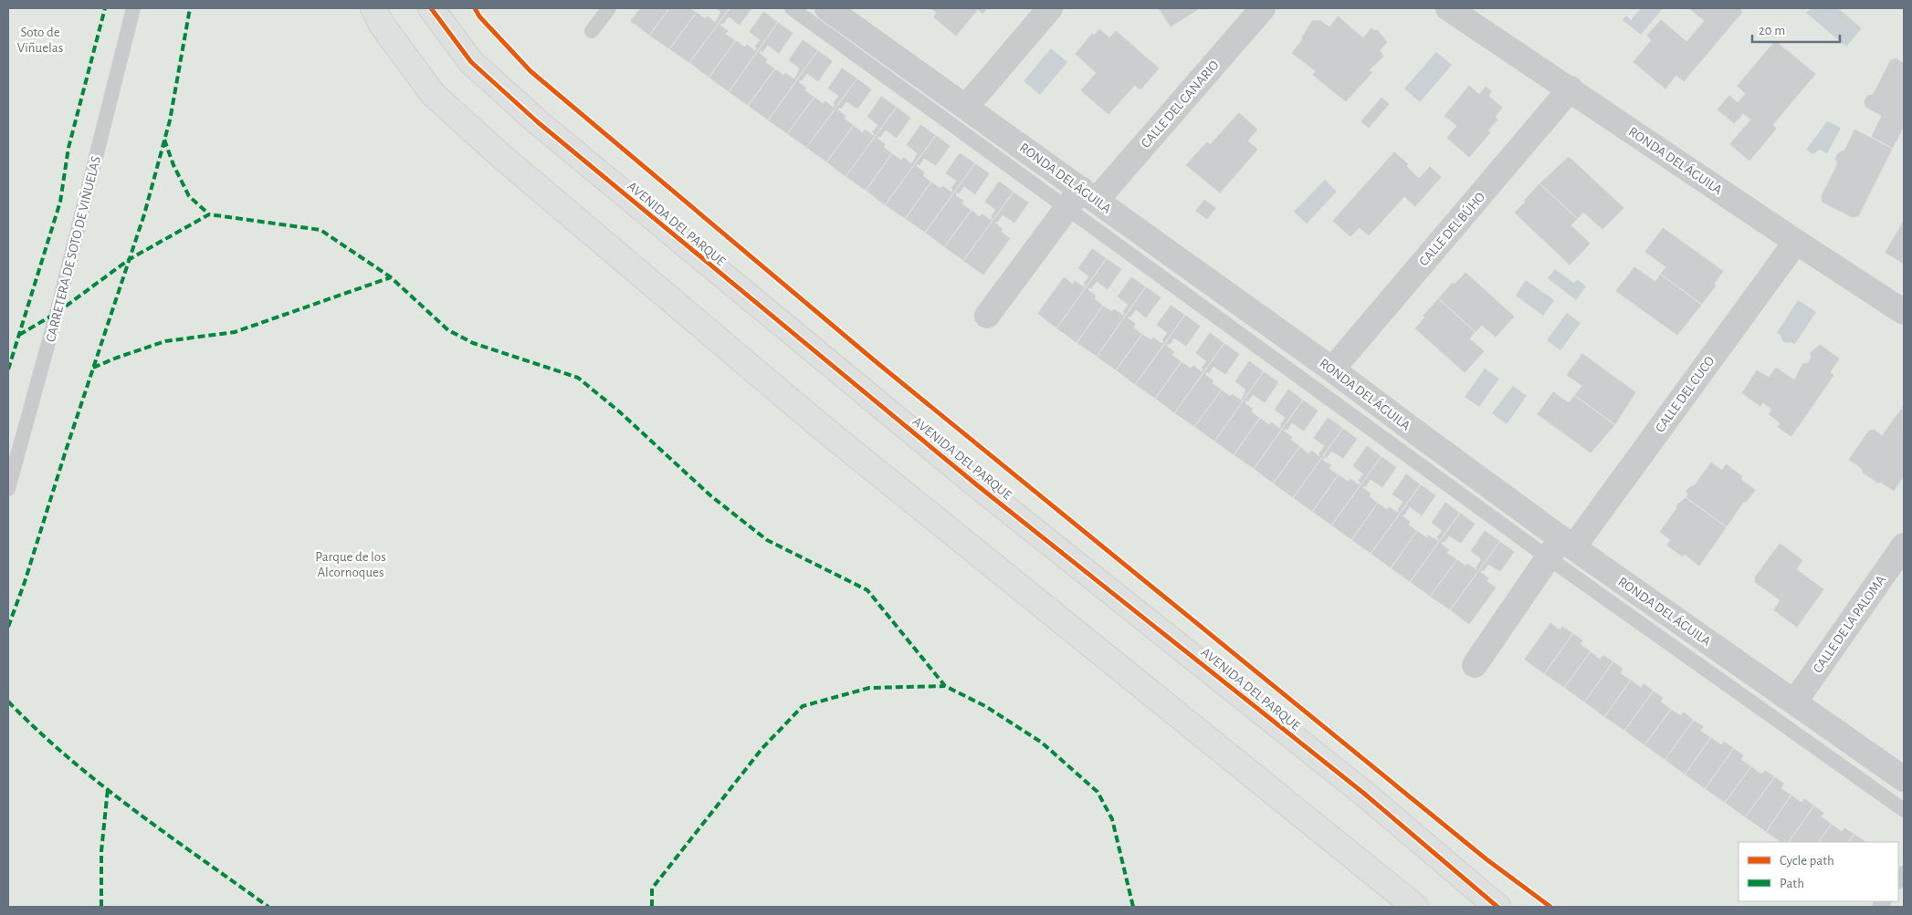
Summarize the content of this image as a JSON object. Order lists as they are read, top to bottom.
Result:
{
  "streets": {
    "street": [
      "CALLE DEL CANARIO",
      "RONDA DEL ÁGUILA",
      "AVENIDA DEL PARQUE",
      "CALLE DEL BÚHO",
      "CALLE DEL CUCO",
      "CALLE DE LA PALOMA"
    ],
    "lane": ["CARRETERA DE SOTO DE VIÑUELAS"]
  },
  "crossings": [
    ["CALLE DEL CANARIO", "RONDA DEL ÁGUILA"],
    ["RONDA DEL ÁGUILA", "CALLE DEL BÚHO"],
    ["RONDA DEL ÁGUILA", "CALLE DEL CUCO"],
    ["RONDA DEL ÁGUILA", "CALLE DE LA PALOMA"]
  ],
  "parks": ["Soto de Viñuelas", "Parque de los Alcornoques"],
  "legend": ["Cycle path", "Path"],
  "scale_bar": "20 m"
}
